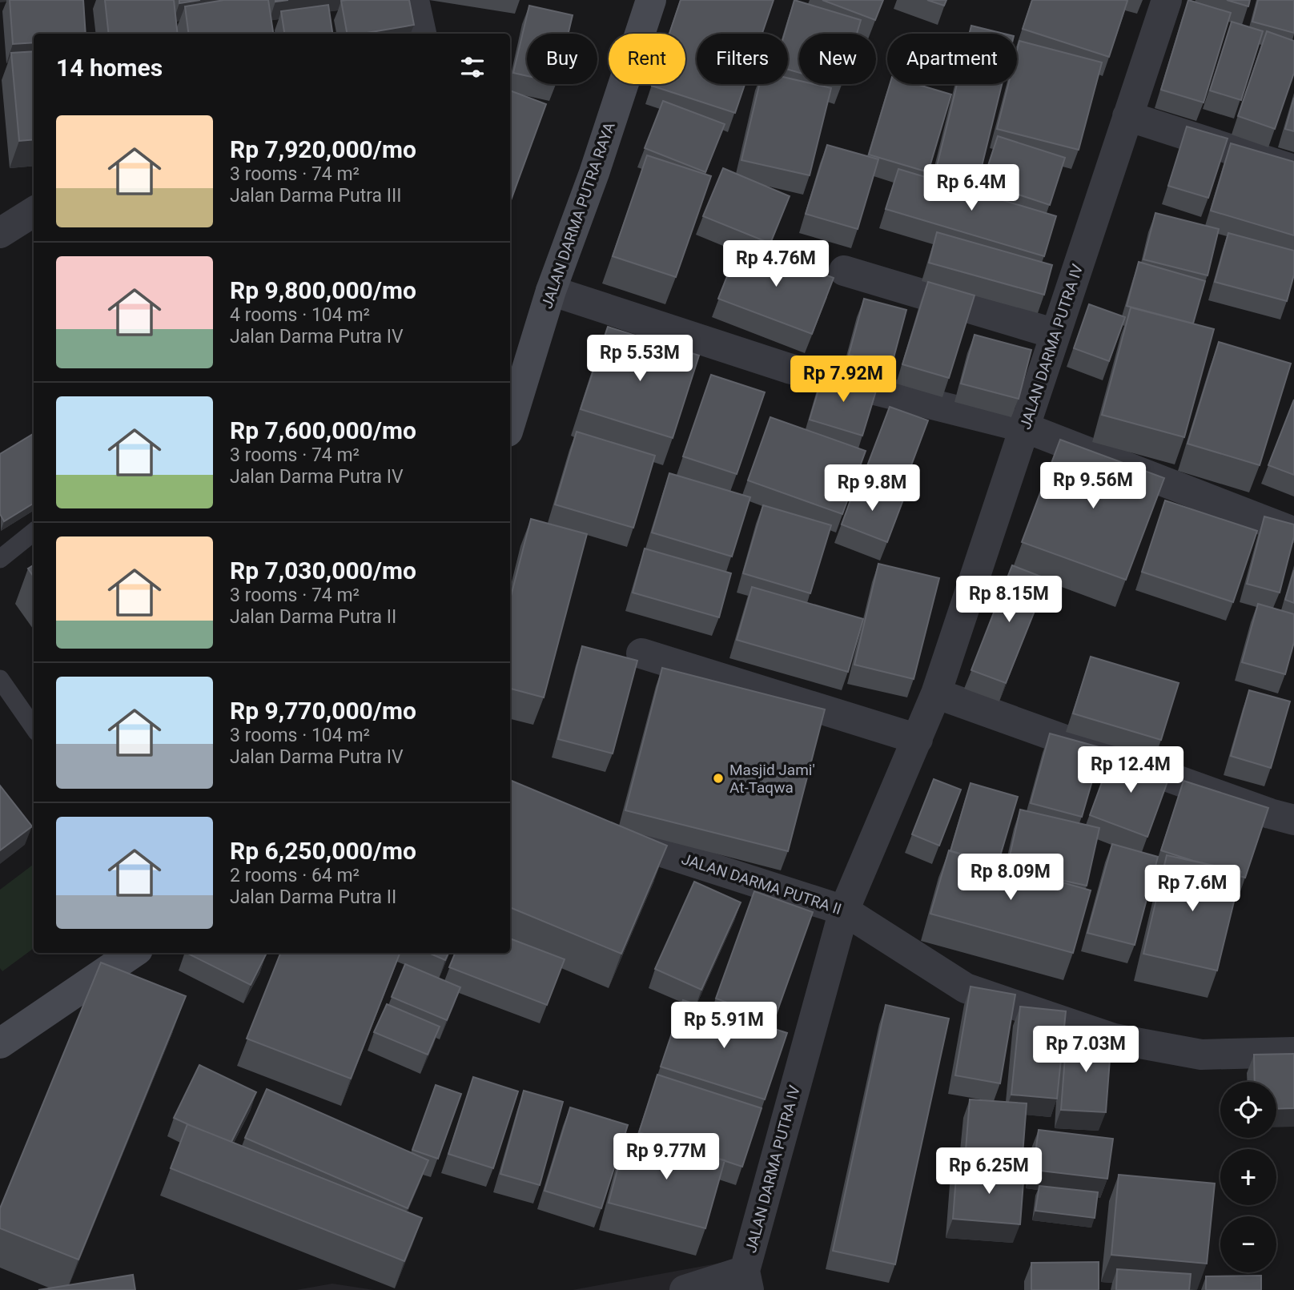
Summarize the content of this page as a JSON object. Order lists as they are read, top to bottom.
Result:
{
  "streets": {
    "street": ["JALAN DARMA PUTRA RAYA", "JALAN DARMA PUTRA IV", "JALAN DARMA PUTRA II"]
  },
  "crossings": [
    ["JALAN DARMA PUTRA IV", "JALAN DARMA PUTRA II"]
  ],
  "places": ["Masjid Jami' At-Taqwa"],
  "page": {
    "chip": [
      "Buy",
      "Rent",
      "Filters",
      "New",
      "Apartment"
    ],
    "heading": "14 homes",
    "list": [
      {
        "name": "Rp 7,920,000/mo",
        "note": "3 rooms · 74 m² · Jalan Darma Putra III"
      },
      {
        "name": "Rp 9,800,000/mo",
        "note": "4 rooms · 104 m² · Jalan Darma Putra IV"
      },
      {
        "name": "Rp 7,600,000/mo",
        "note": "3 rooms · 74 m² · Jalan Darma Putra IV"
      },
      {
        "name": "Rp 7,030,000/mo",
        "note": "3 rooms · 74 m² · Jalan Darma Putra II"
      },
      {
        "name": "Rp 9,770,000/mo",
        "note": "3 rooms · 104 m² · Jalan Darma Putra IV"
      },
      {
        "name": "Rp 6,250,000/mo",
        "note": "2 rooms · 64 m² · Jalan Darma Putra II"
      }
    ],
    "price": [
      "Rp 6.4M",
      "Rp 4.76M",
      "Rp 5.53M",
      "Rp 7.92M",
      "Rp 9.56M",
      "Rp 9.8M",
      "Rp 8.15M",
      "Rp 12.4M",
      "Rp 8.09M",
      "Rp 7.6M",
      "Rp 5.91M",
      "Rp 7.03M",
      "Rp 9.77M",
      "Rp 6.25M"
    ],
    "map_buttons": ["+", "−"]
  }
}
